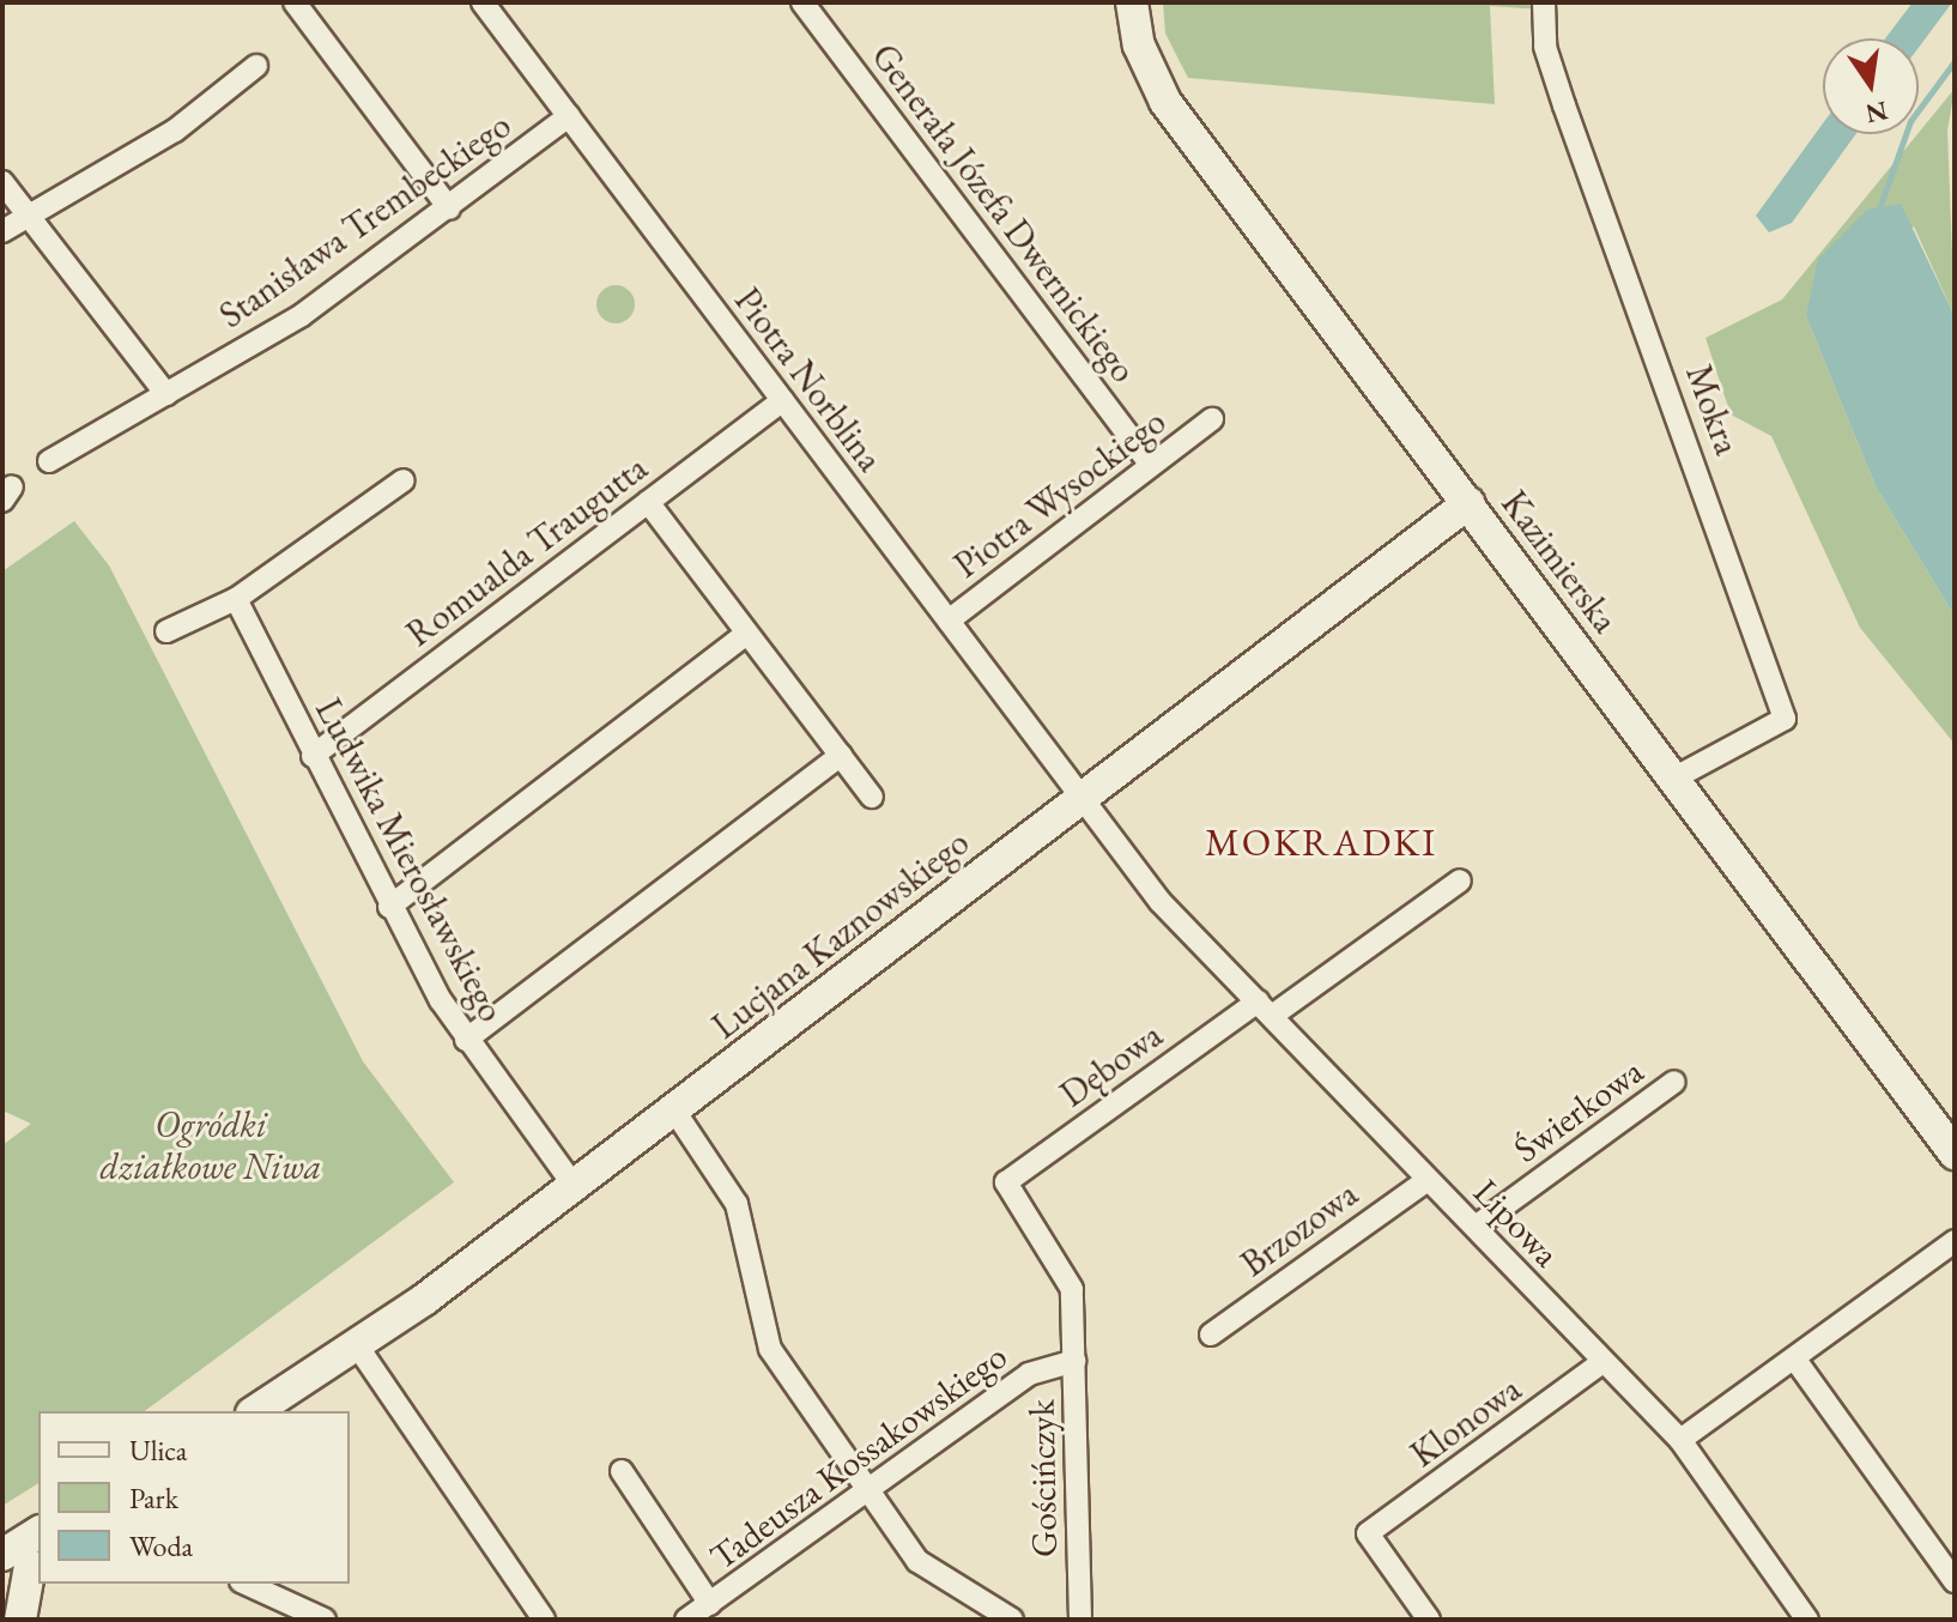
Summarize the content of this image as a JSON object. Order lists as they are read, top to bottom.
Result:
{
  "streets": {
    "street": [
      "Generała Józefa Dwernickiego",
      "Stanisława Trembeckiego",
      "Piotra Norblina",
      "Mokra",
      "Piotra Wysockiego",
      "Romualda Traugutta",
      "Kazimierska",
      "Ludwika Mierosławskiego",
      "Lucjana Kaznowskiego",
      "Dębowa",
      "Świerkowa",
      "Lipowa",
      "Brzozowa",
      "Klonowa",
      "Tadeusza Kossakowskiego",
      "Gościńczyk"
    ]
  },
  "crossings": [
    ["Generała Józefa Dwernickiego", "Piotra Wysockiego"],
    ["Stanisława Trembeckiego", "Piotra Norblina"],
    ["Piotra Norblina", "Piotra Wysockiego"],
    ["Piotra Norblina", "Romualda Traugutta"],
    ["Piotra Norblina", "Lucjana Kaznowskiego"],
    ["Piotra Norblina", "Lipowa"],
    ["Mokra", "Kazimierska"],
    ["Romualda Traugutta", "Ludwika Mierosławskiego"],
    ["Kazimierska", "Lucjana Kaznowskiego"],
    ["Ludwika Mierosławskiego", "Lucjana Kaznowskiego"],
    ["Lucjana Kaznowskiego", "Lipowa"],
    ["Dębowa", "Lipowa"],
    ["Dębowa", "Gościńczyk"],
    ["Świerkowa", "Lipowa"],
    ["Lipowa", "Brzozowa"],
    ["Lipowa", "Klonowa"],
    ["Tadeusza Kossakowskiego", "Gościńczyk"]
  ],
  "districts": ["MOKRADKI"],
  "parks": ["Ogródki działkowe Niwa"],
  "legend": ["Ulica", "Park", "Woda"],
  "north": "bottom"
}
